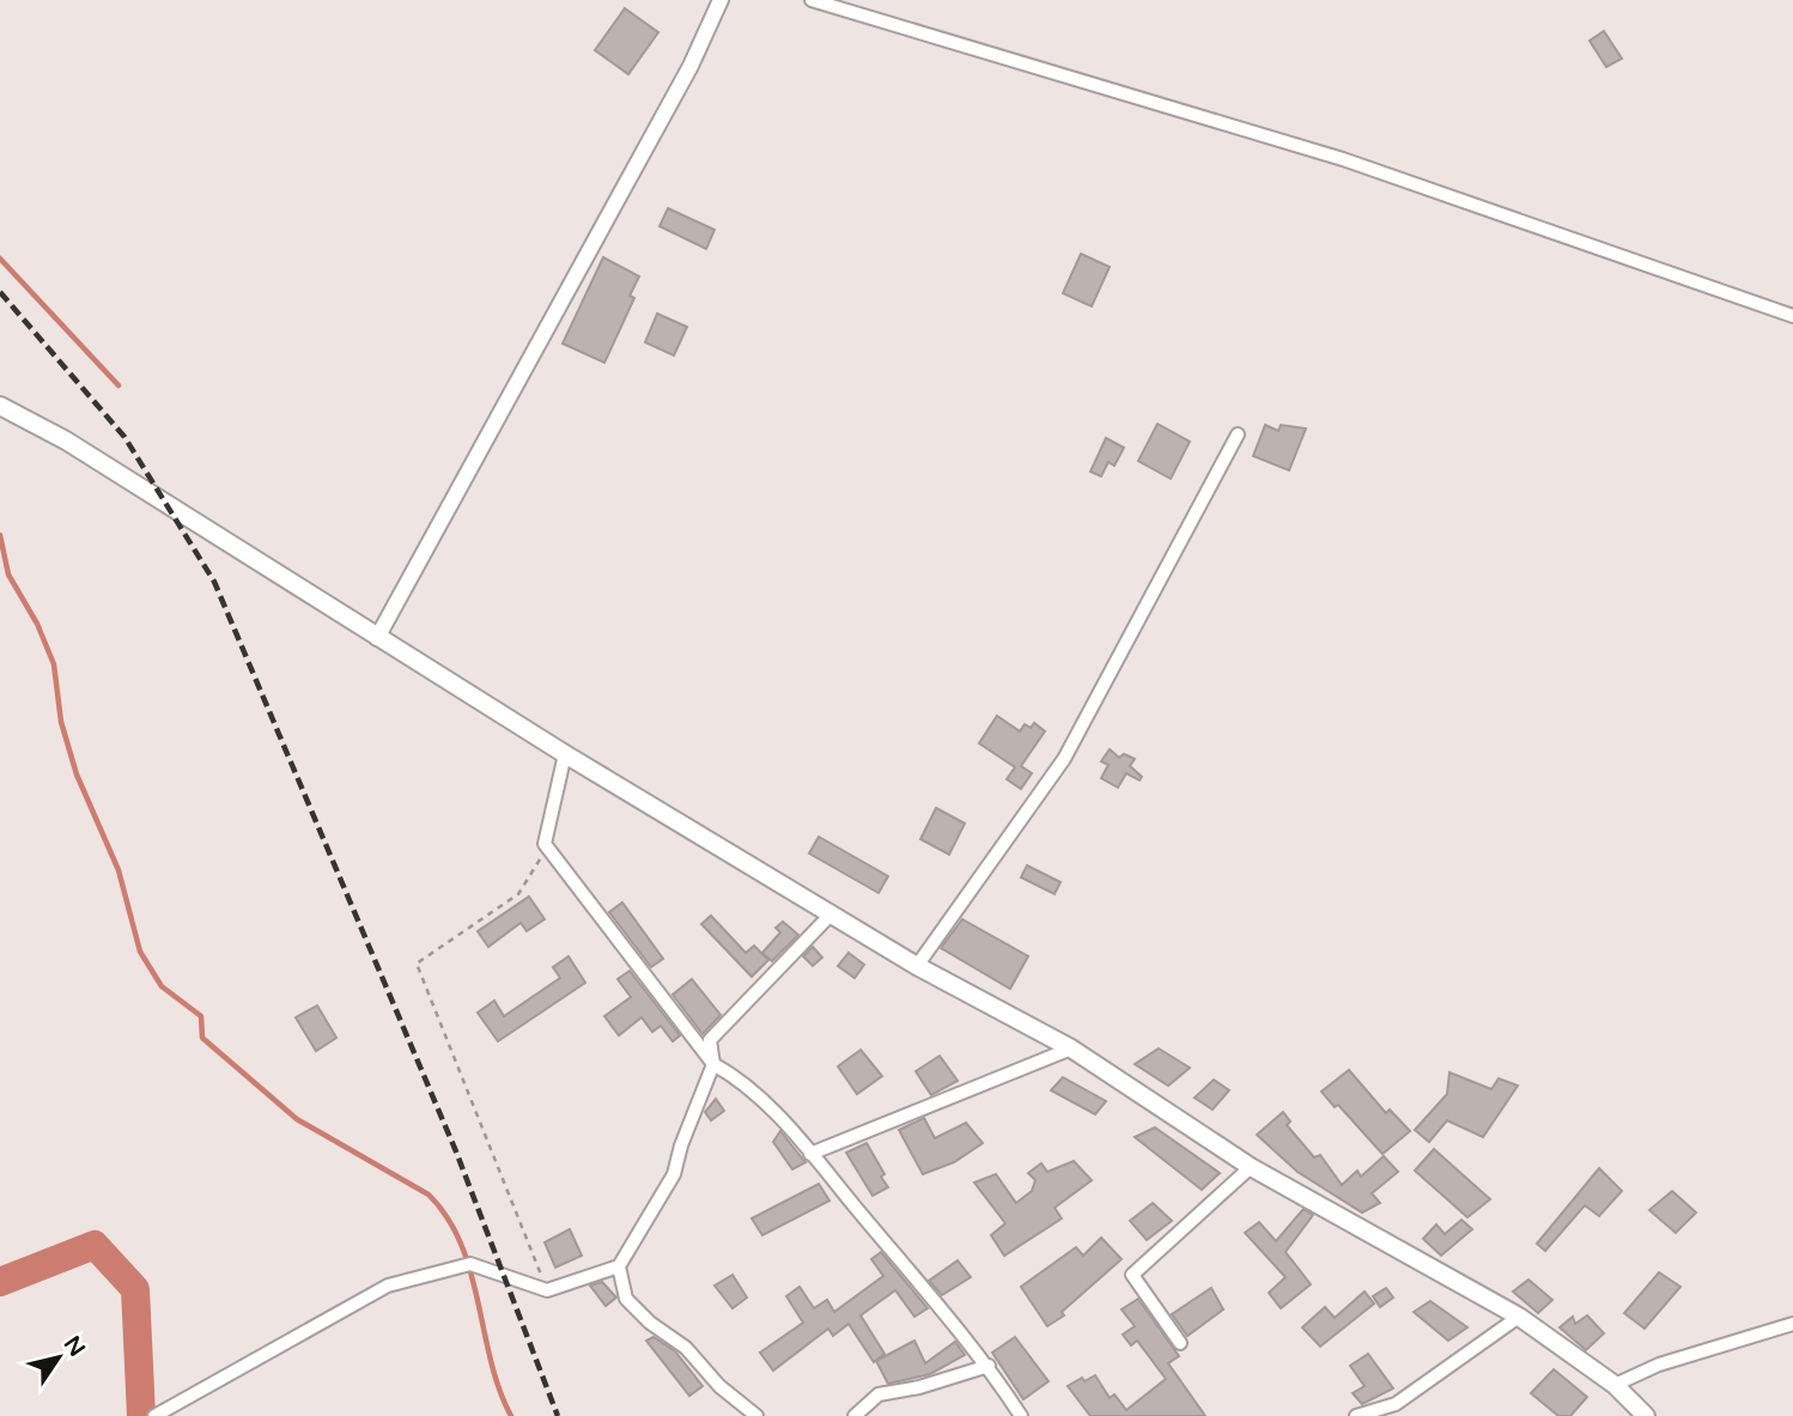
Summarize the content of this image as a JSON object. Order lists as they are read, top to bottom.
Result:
{
  "north": "top right"
}
